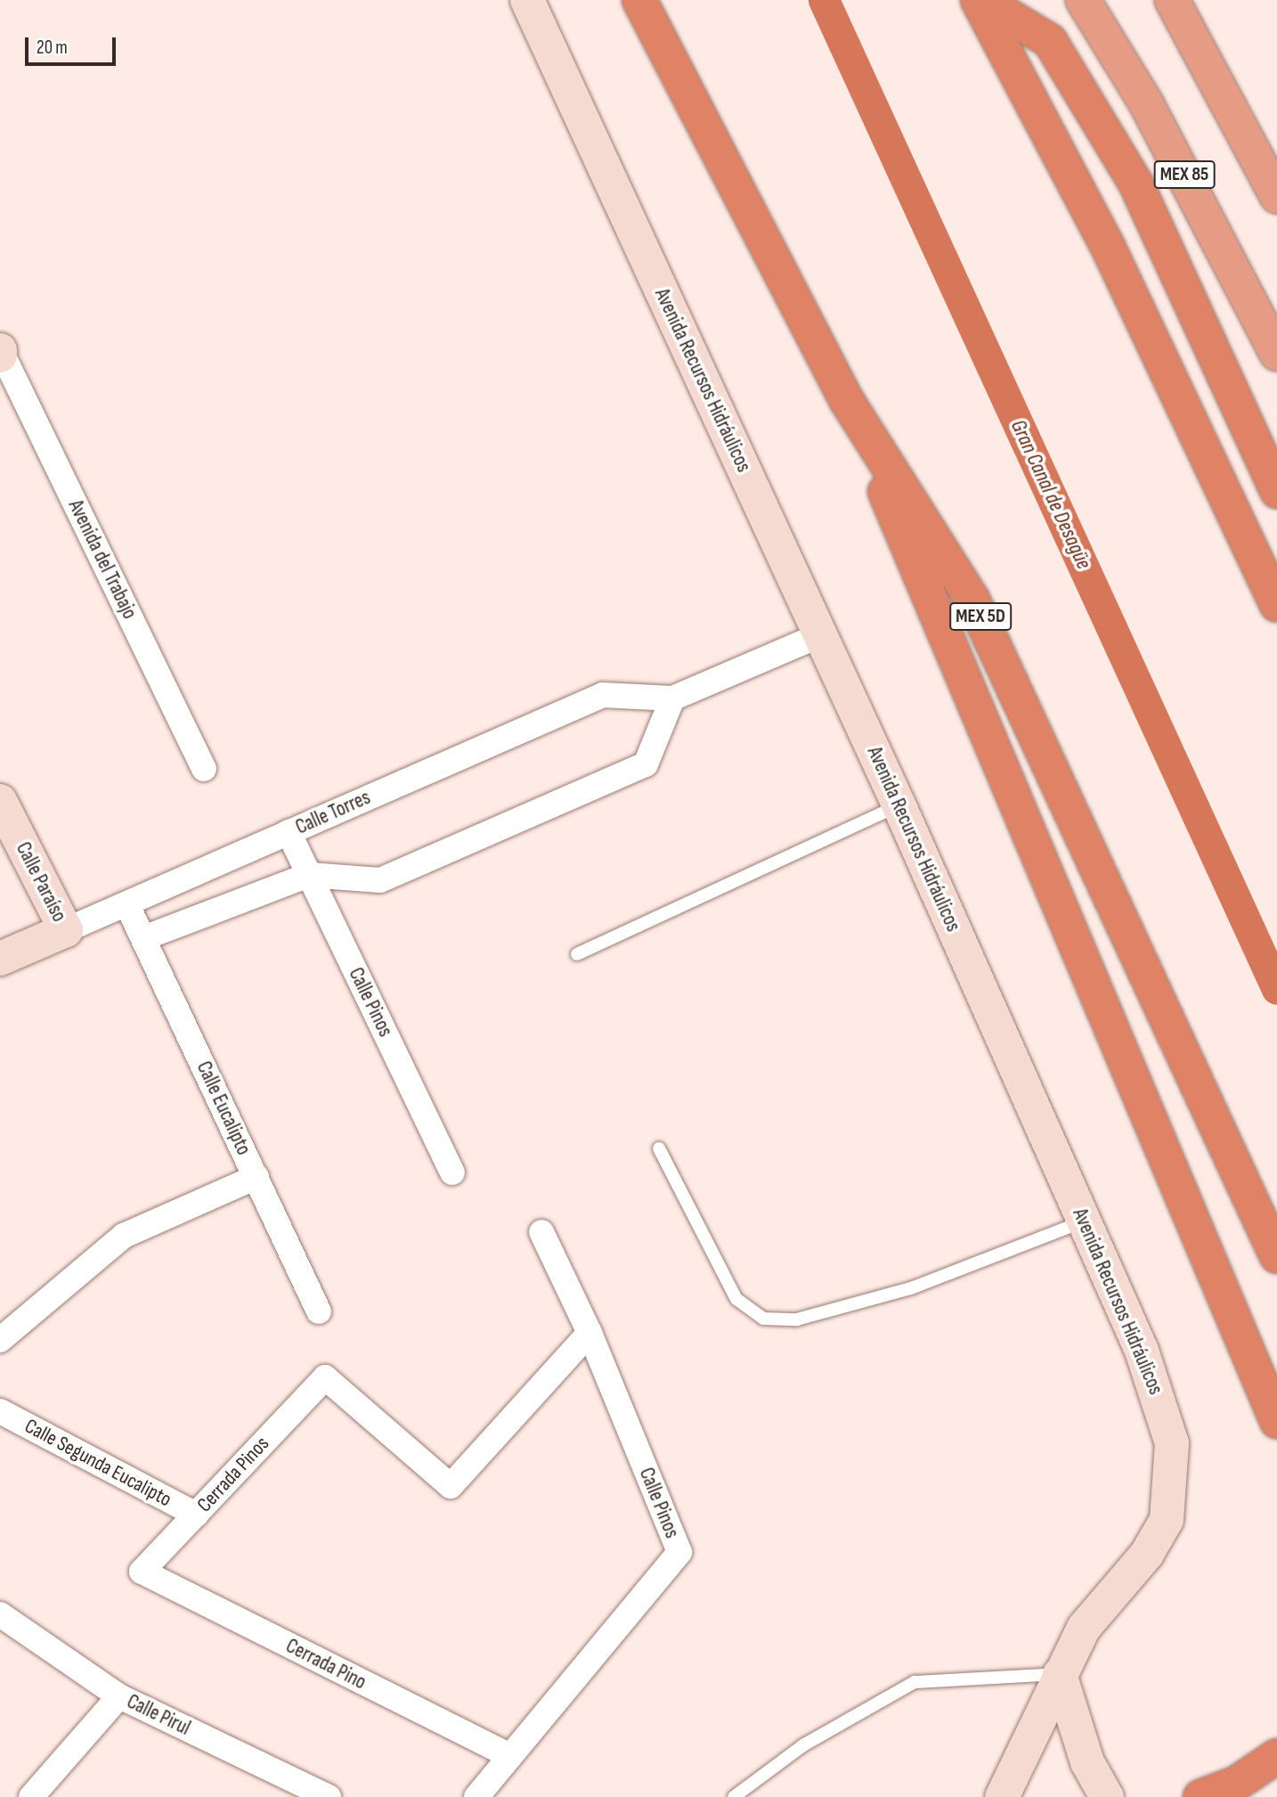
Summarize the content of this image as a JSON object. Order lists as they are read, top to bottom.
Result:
{
  "streets": {
    "highway": ["MEX 85", "MEX 5D"],
    "main road": ["Avenida Recursos Hidráulicos", "Calle Torres", "Calle Paraíso"],
    "street": [
      "Avenida del Trabajo",
      "Calle Pinos",
      "Calle Eucalipto",
      "Calle Segunda Eucalipto",
      "Cerrada Pinos",
      "Cerrada Pino",
      "Calle Pirul"
    ]
  },
  "crossings": [
    ["Avenida Recursos Hidráulicos", "Calle Torres"],
    ["Calle Torres", "Calle Paraíso"],
    ["Calle Torres", "Calle Pinos"],
    ["Calle Torres", "Calle Eucalipto"],
    ["Calle Pinos", "Cerrada Pinos"],
    ["Calle Pinos", "Cerrada Pino"],
    ["Calle Segunda Eucalipto", "Cerrada Pinos"],
    ["Cerrada Pinos", "Cerrada Pino"]
  ],
  "water": ["Gran Canal de Desagüe"],
  "scale_bar": "20 m"
}
